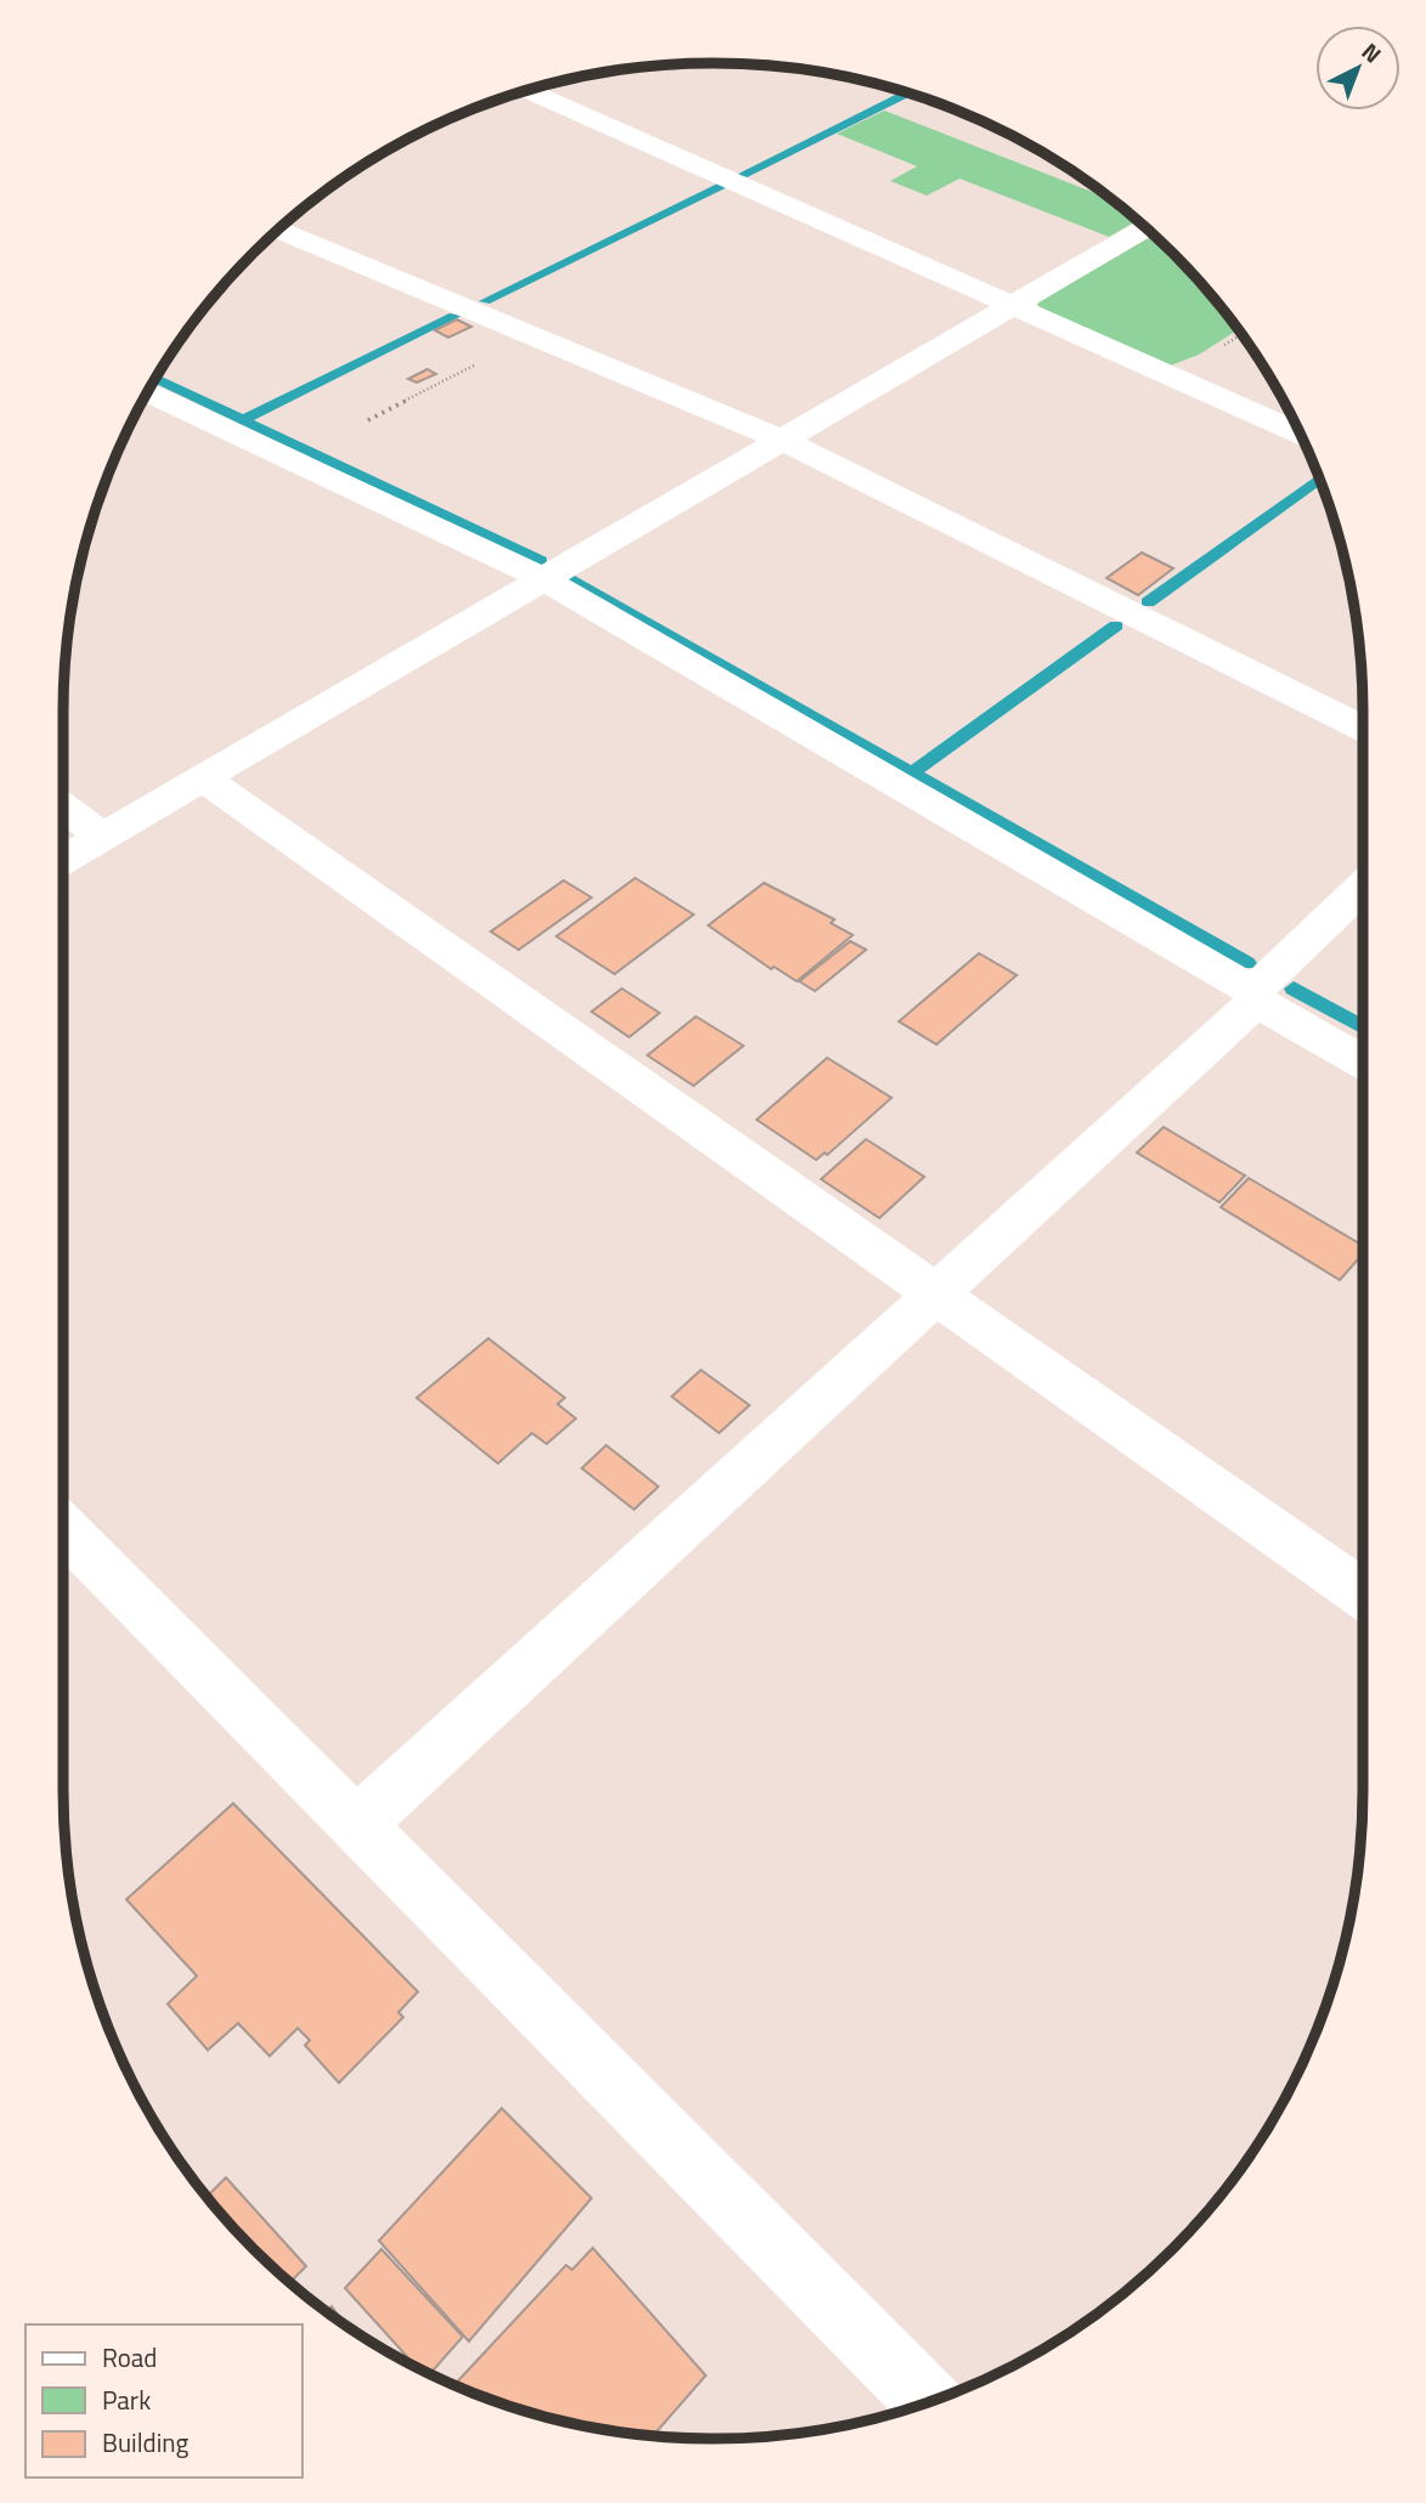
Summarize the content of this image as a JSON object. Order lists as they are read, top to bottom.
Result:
{
  "legend": ["Road", "Park", "Building"],
  "north": "top right"
}
